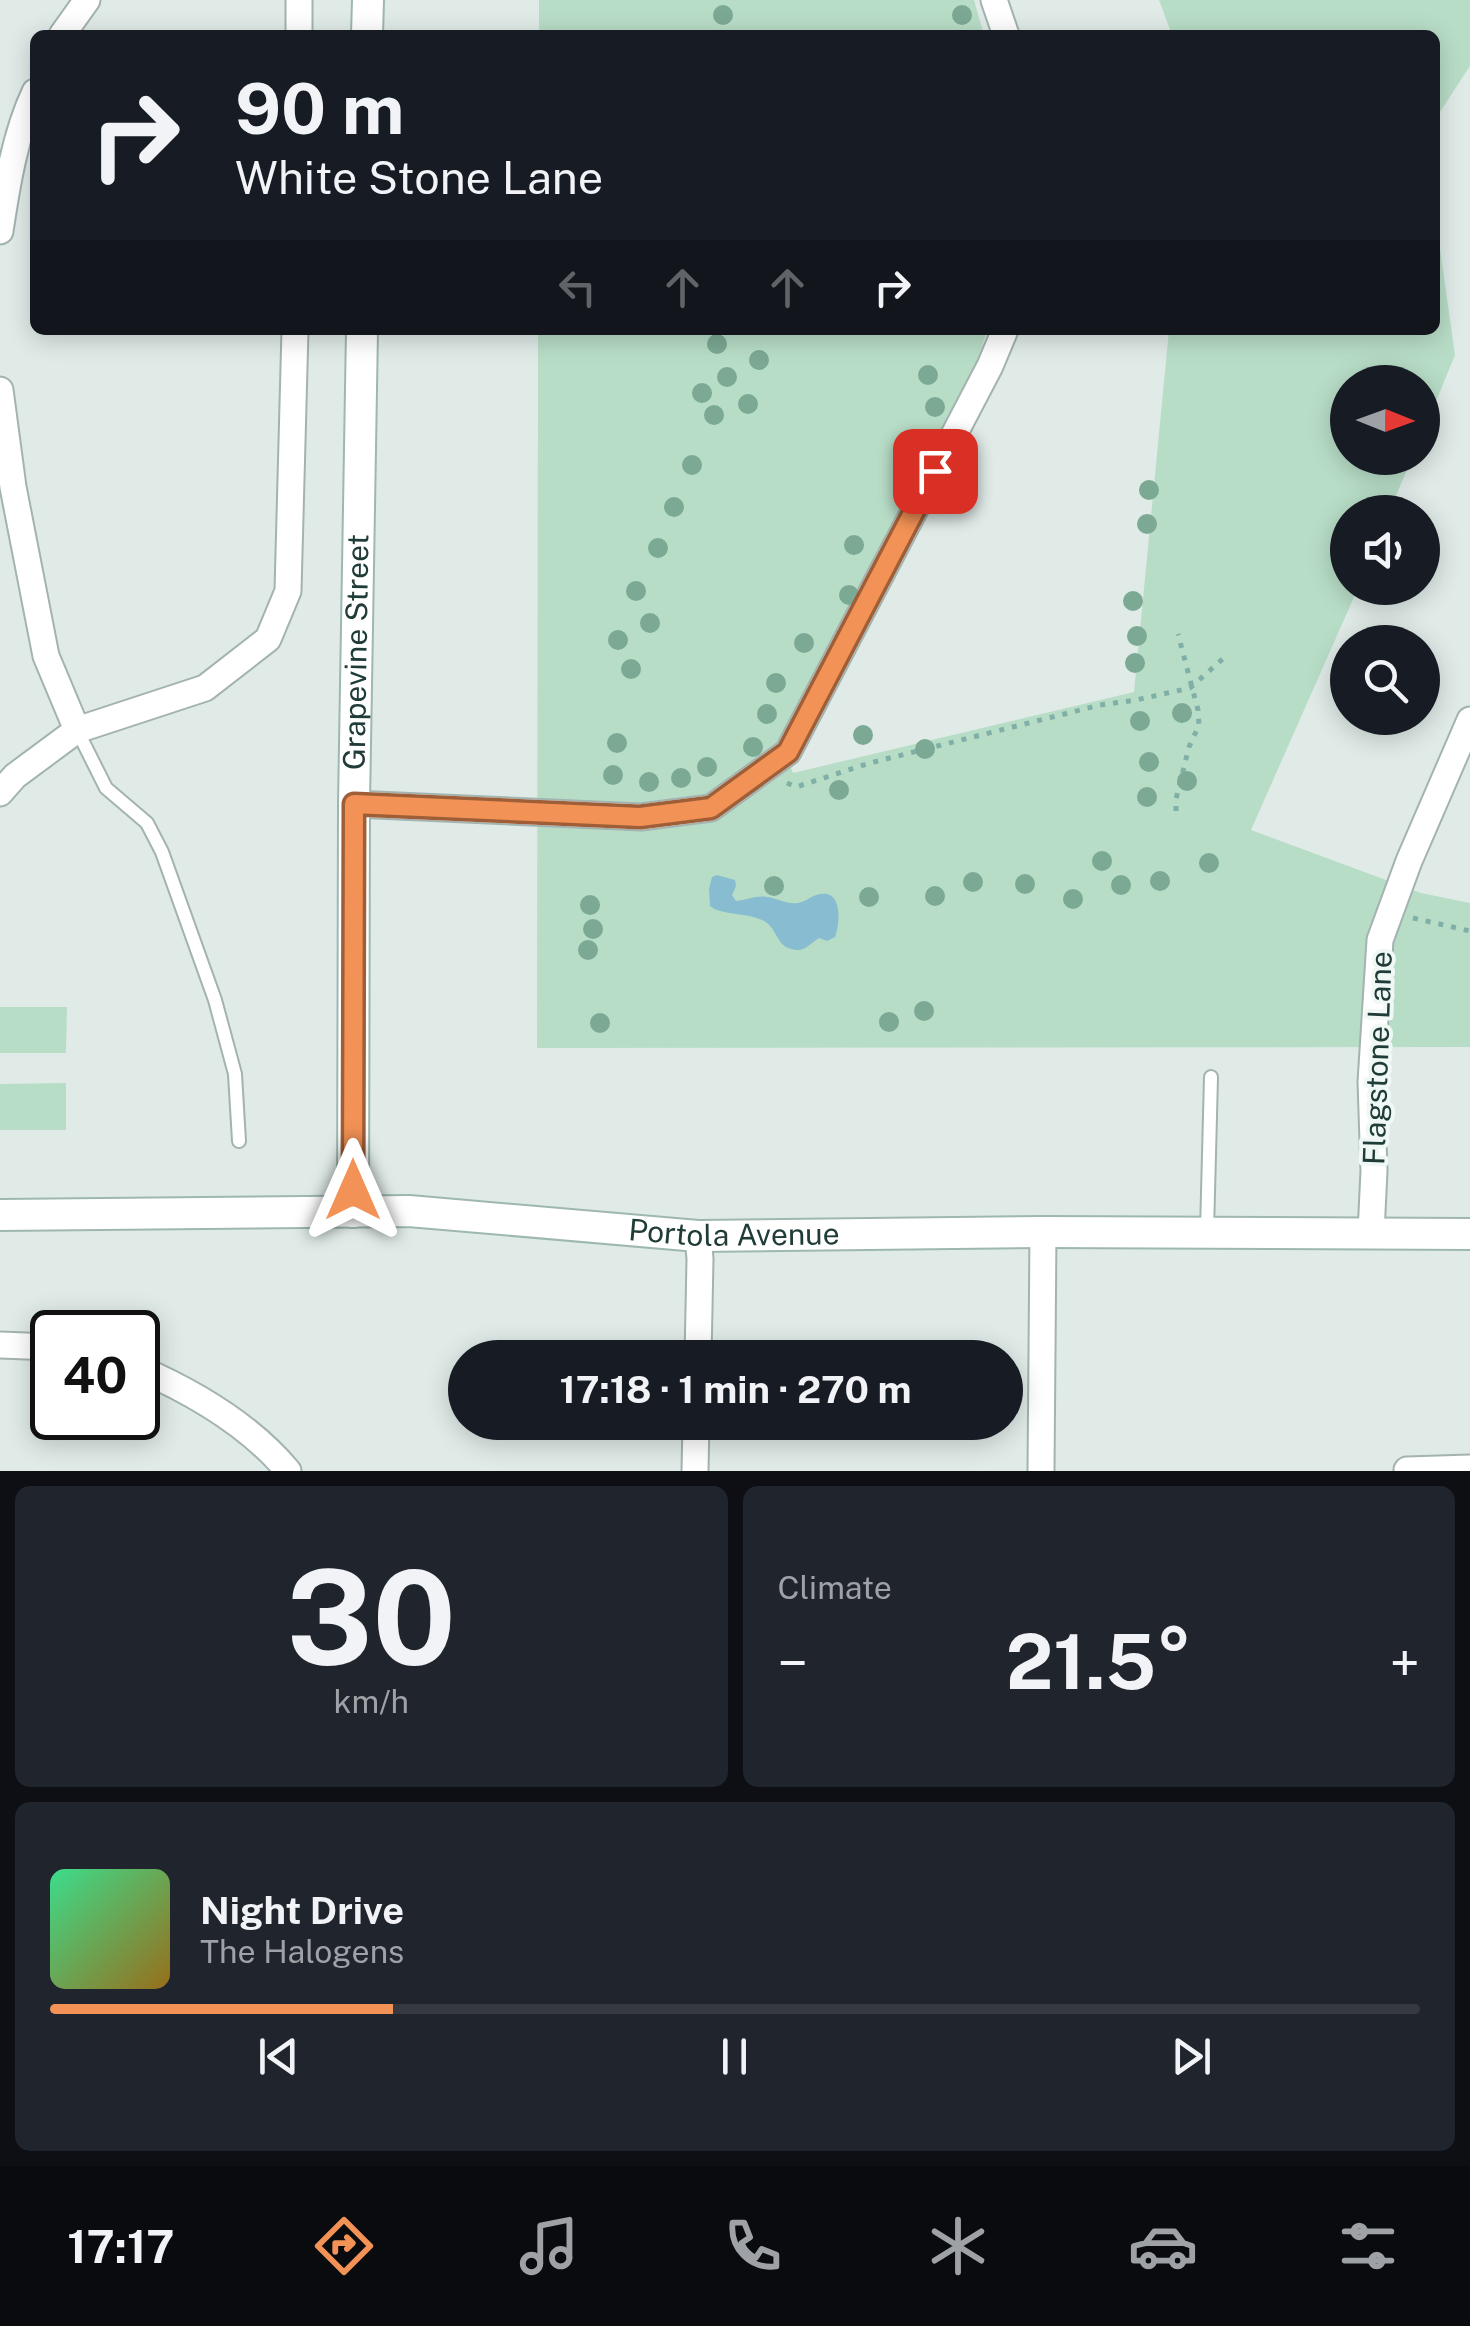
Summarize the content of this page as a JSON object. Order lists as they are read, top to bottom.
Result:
{
  "streets": {
    "street": ["Grapevine Street", "Flagstone Lane", "Portola Avenue"]
  },
  "crossings": [
    ["Grapevine Street", "Portola Avenue"],
    ["Flagstone Lane", "Portola Avenue"]
  ],
  "north": "right",
  "page": {
    "turn": ["90 m", "White Stone Lane"],
    "limit": "40",
    "trip": "17:18 · 1 min · 270 m",
    "tile": [
      ["30", "km/h"],
      "Climate"
    ],
    "heat": ["−", "21.5°", "+"],
    "song": ["Night Drive", "The Halogens"],
    "tabs": "17:17"
  }
}
